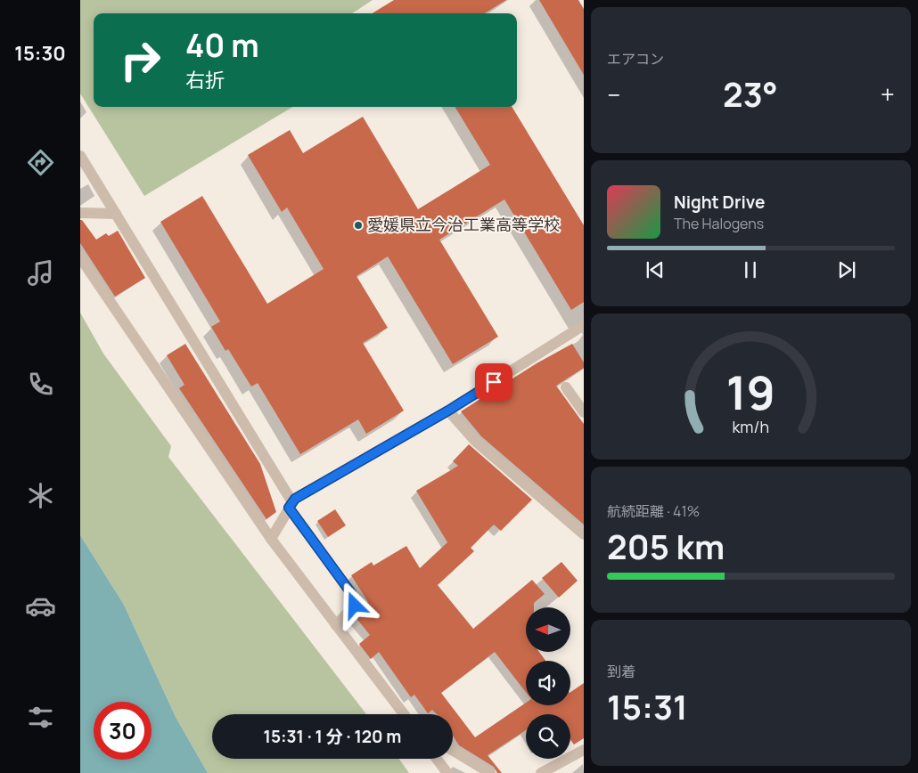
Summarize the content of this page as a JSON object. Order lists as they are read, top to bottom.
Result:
{
  "places": ["愛媛県立今治工業高等学校"],
  "north": "left",
  "page": {
    "tabs": "15:30",
    "tile": [
      "エアコン",
      ["航続距離 · 41%", "205 km"],
      ["到着", "15:31"]
    ],
    "turn": ["40 m", "右折"],
    "heat": ["−", "23°", "+"],
    "song": ["Night Drive", "The Halogens"],
    "limit": "30",
    "trip": "15:31 · 1 分 · 120 m",
    "gauge": ["19", "km/h"]
  }
}
